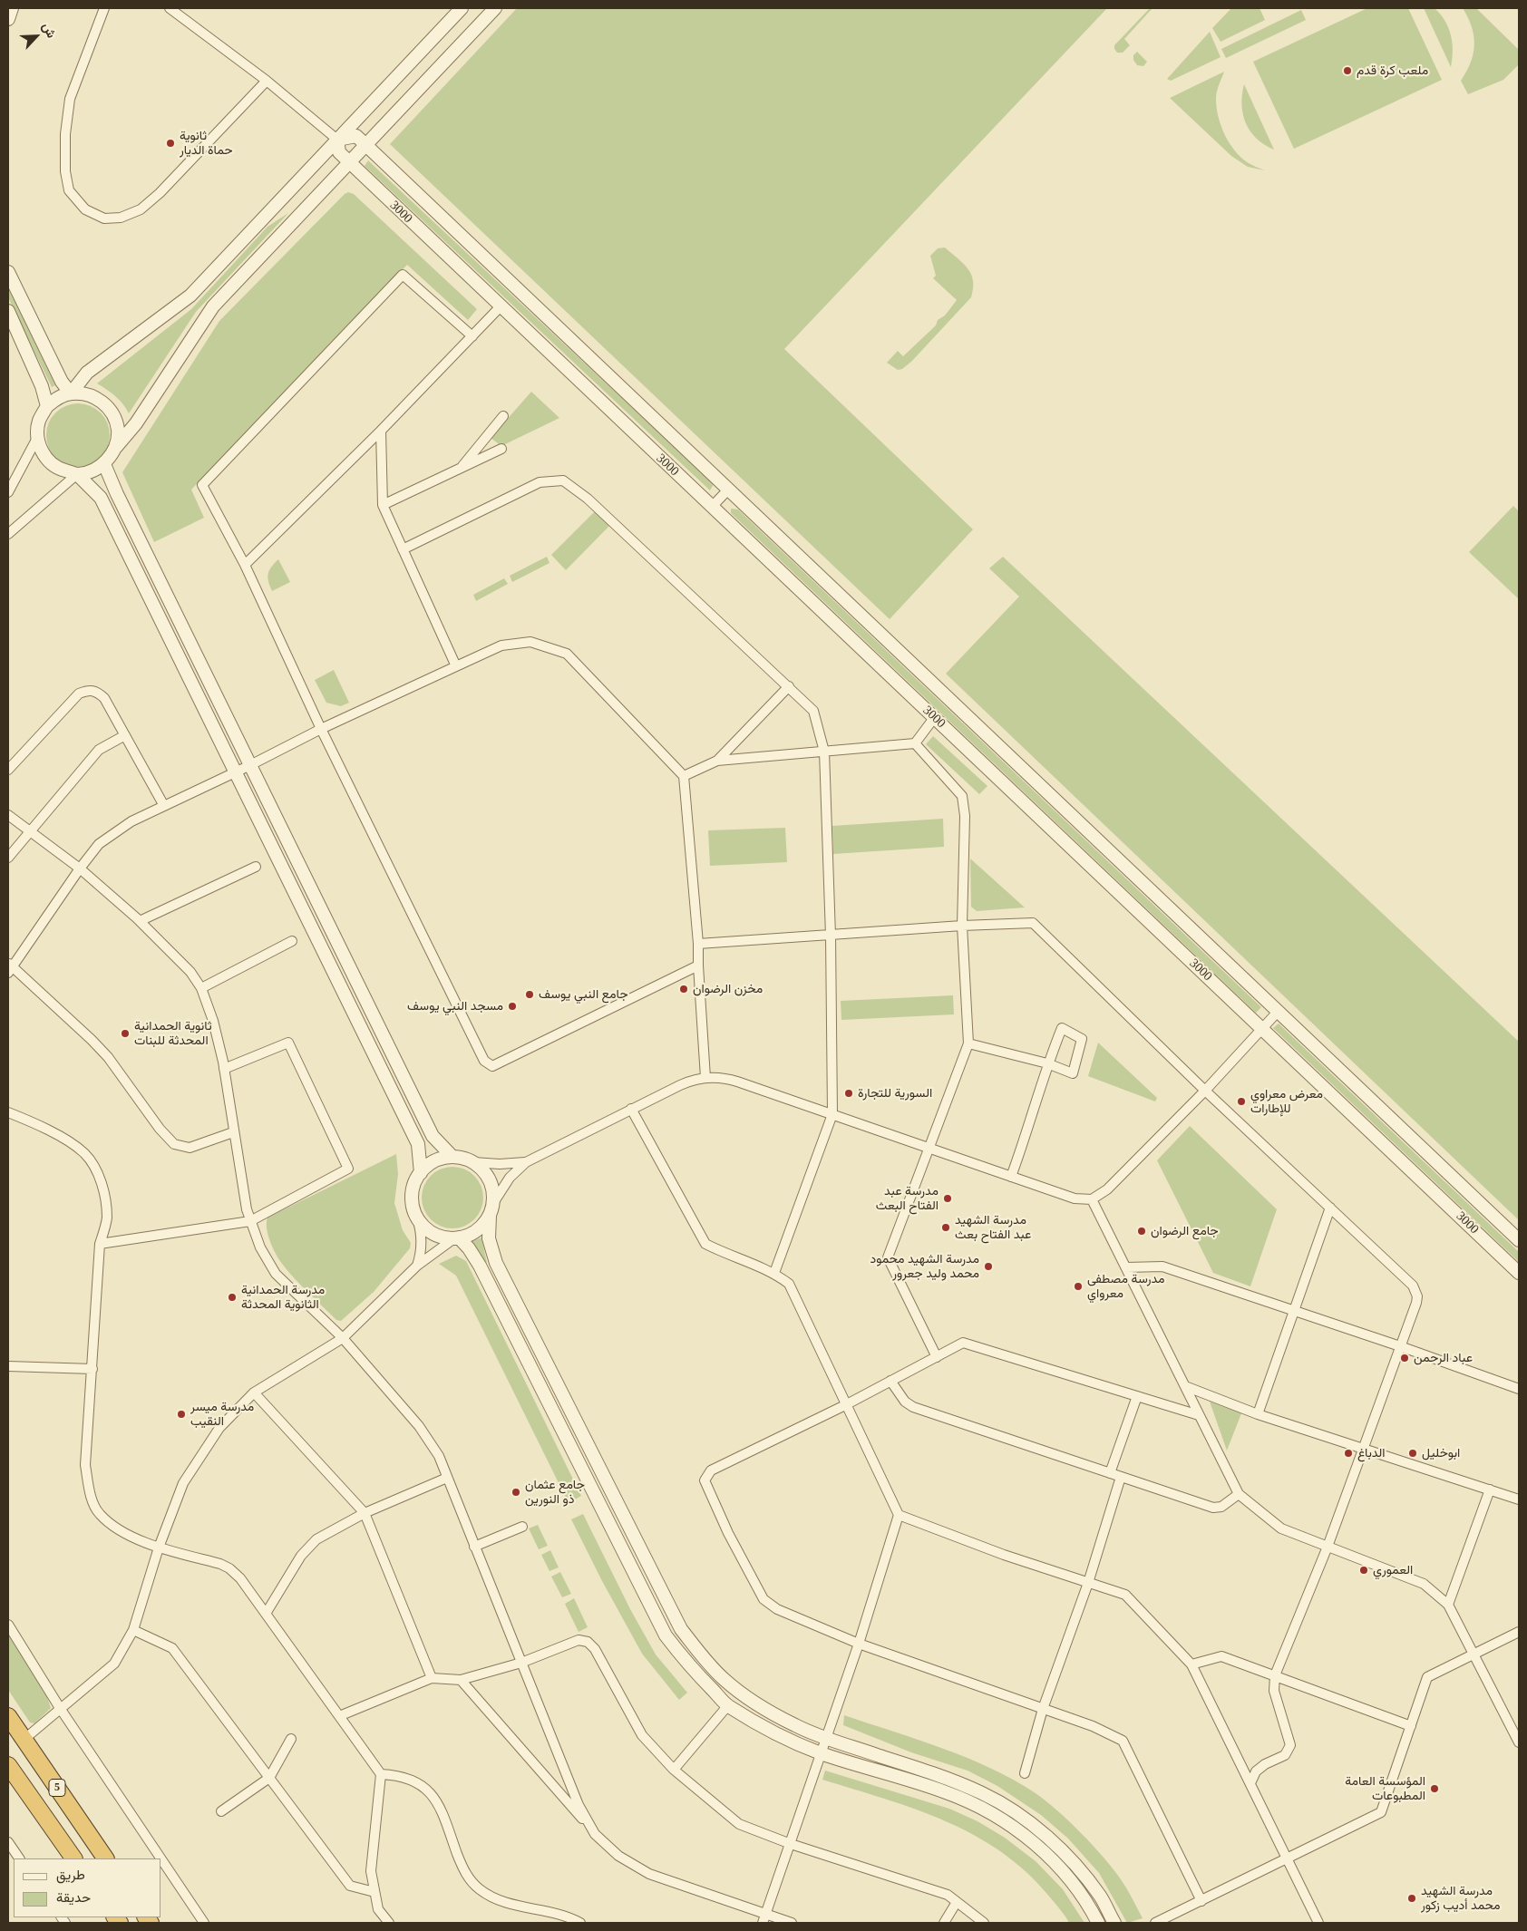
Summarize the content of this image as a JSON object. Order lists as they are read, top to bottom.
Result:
{
  "streets": {
    "highway": ["5"],
    "street": ["3000"]
  },
  "places": [
    "ملعب كرة قدم",
    "ثانوية حماة الديار",
    "مخزن الرضوان",
    "جامع النبي يوسف",
    "مسجد النبي يوسف",
    "ثانوية الحمدانية المحدثة للبنات",
    "السورية للتجارة",
    "معرض معراوي للإطارات",
    "مدرسة عبد الفتاح البعث",
    "مدرسة الشهيد عبد الفتاح بعث",
    "جامع الرضوان",
    "مدرسة الشهيد محمود محمد وليد جعرور",
    "مدرسة مصطفى معرواي",
    "مدرسة الحمدانية الثانوية المحدثة",
    "عباد الرحمن",
    "مدرسة ميسر النقيب",
    "الدباغ",
    "ابوخليل",
    "جامع عثمان ذو النورين",
    "العموري",
    "المؤسسة العامة المطبوعات",
    "مدرسة الشهيد محمد أديب زكور"
  ],
  "legend": ["طريق", "حديقة"],
  "north": "top right"
}
